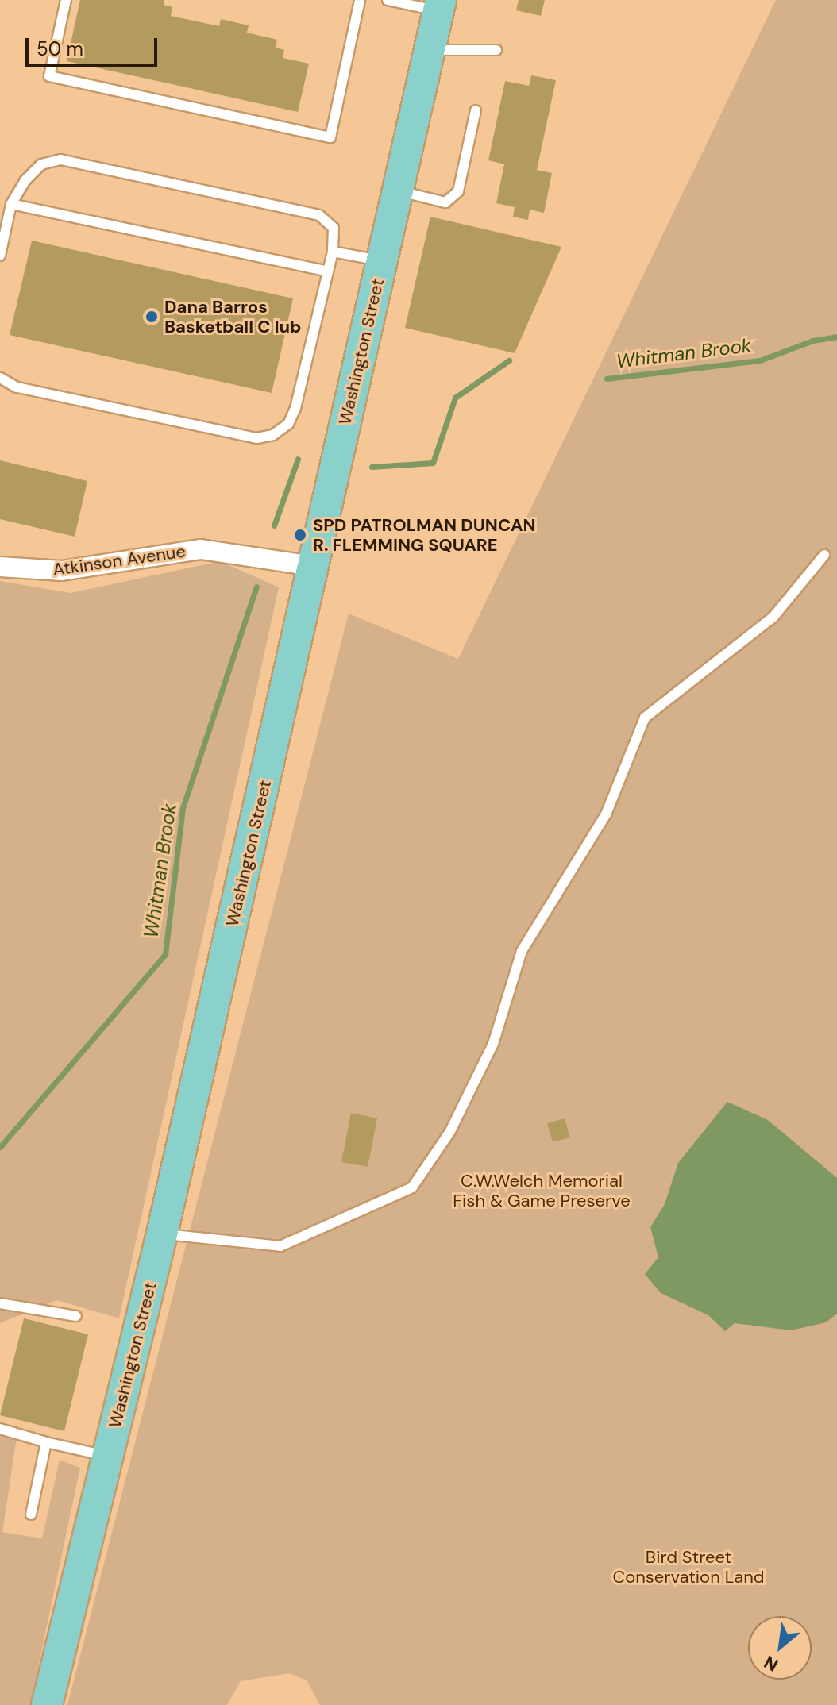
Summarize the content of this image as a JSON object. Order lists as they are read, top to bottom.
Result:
{
  "streets": {
    "main road": ["Washington Street"],
    "street": ["Atkinson Avenue"]
  },
  "crossings": [
    ["Washington Street", "Atkinson Avenue"]
  ],
  "water": ["Whitman Brook"],
  "parks": ["C.W.Welch Memorial Fish & Game Preserve", "Bird Street Conservation Land"],
  "places": ["Dana Barros Basketball C lub", "SPD PATROLMAN DUNCAN R. FLEMMING SQUARE"],
  "scale_bar": "50 m",
  "north": "bottom left"
}
